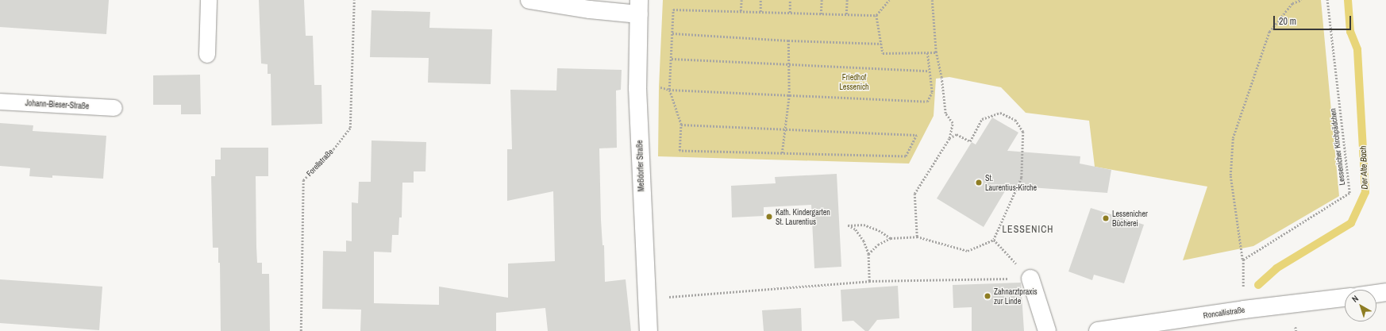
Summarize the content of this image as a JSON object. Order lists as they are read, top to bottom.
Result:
{
  "streets": {
    "street": ["Meßdorfer Straße", "Roncallistraße"],
    "lane": ["Johann-Bieser-Straße"],
    "path": ["Lessenicher Kirchpädchen", "Forellstraße"]
  },
  "districts": ["LESSENICH"],
  "water": ["Der Alte Bach"],
  "parks": ["Friedhof Lessenich"],
  "places": [
    "St. Laurentius-Kirche",
    "Kath. Kindergarten St. Laurentius",
    "Lessenicher Bücherei",
    "Zahnarztpraxis zur Linde"
  ],
  "scale_bar": "20 m",
  "north": "top left"
}
